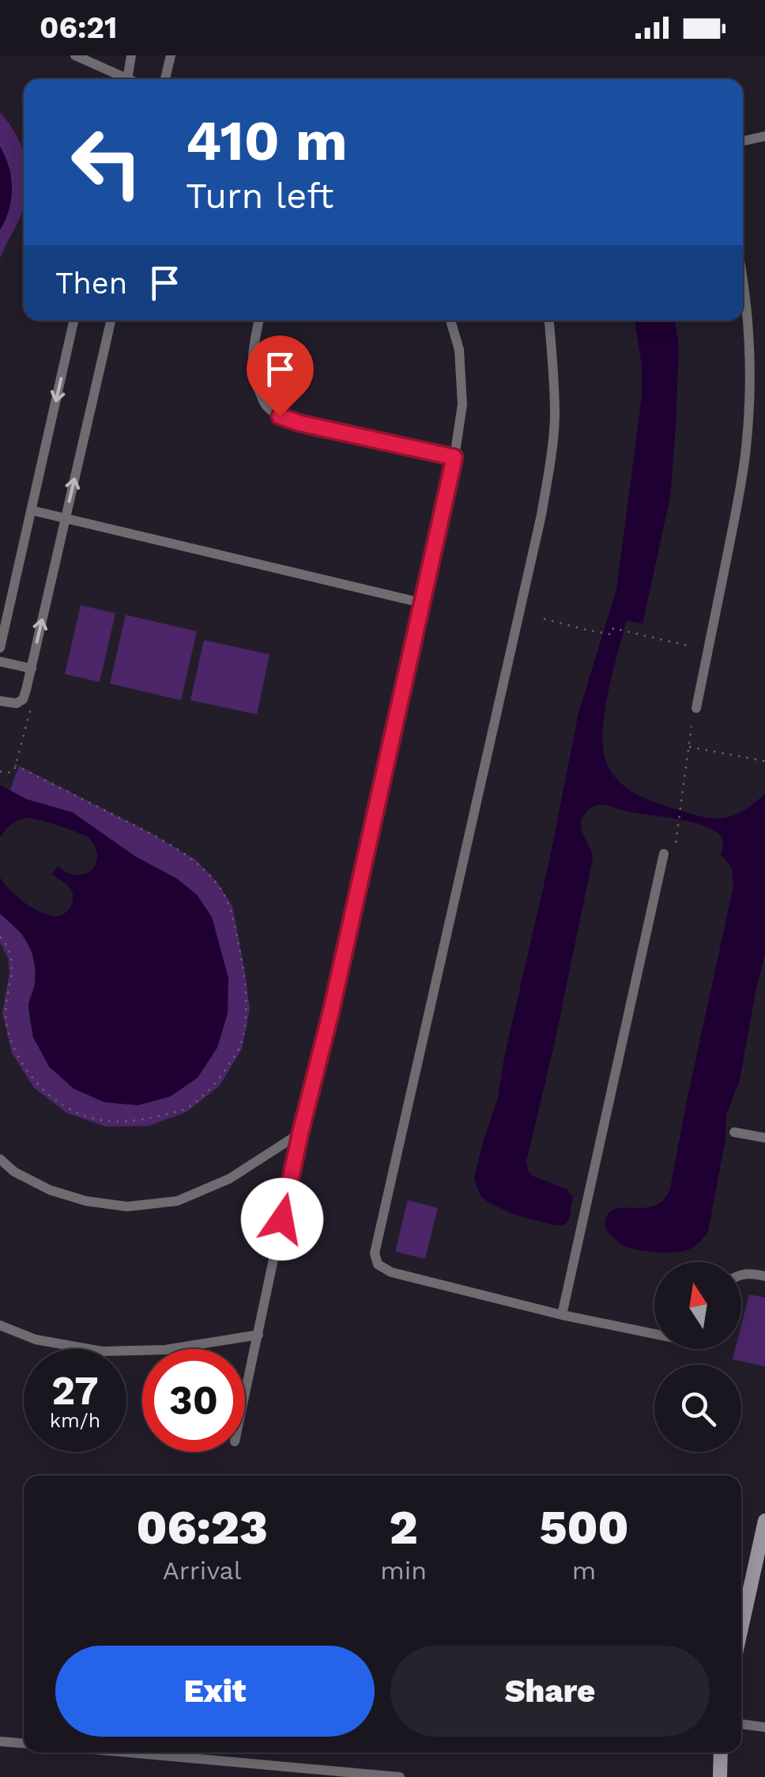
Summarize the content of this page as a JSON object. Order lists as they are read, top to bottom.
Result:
{
  "north": "top",
  "page": {
    "status": "06:21",
    "turn": ["410 m", "Turn left"],
    "then": "Then",
    "speed": "27 km/h",
    "limit": "30",
    "eta": [
      "06:23",
      "Arrival",
      "2",
      "min",
      "500",
      "m"
    ],
    "buttons": ["Exit", "Share"]
  }
}
